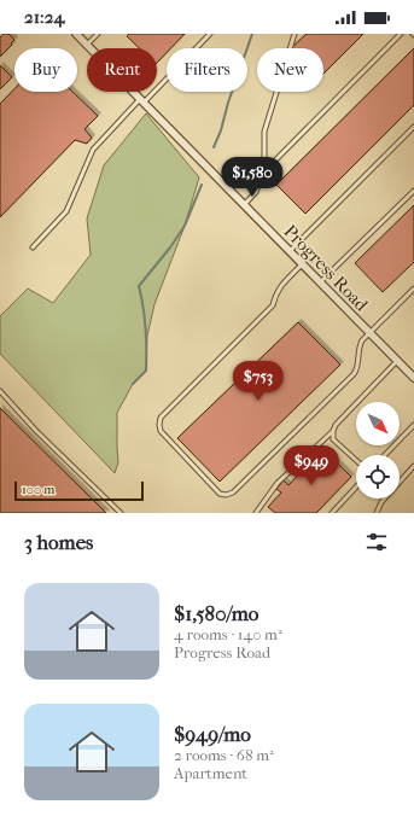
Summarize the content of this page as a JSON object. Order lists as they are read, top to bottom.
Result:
{
  "streets": {
    "street": ["Progress Road"]
  },
  "scale_bar": "100 m",
  "north": "bottom right",
  "page": {
    "status": "21:24",
    "chip": [
      "Buy",
      "Rent",
      "Filters",
      "New"
    ],
    "price": ["$1,580", "$753", "$949"],
    "scale": "100 m",
    "heading": "3 homes",
    "list": [
      {
        "name": "$1,580/mo",
        "note": "4 rooms · 140 m² · Progress Road"
      },
      {
        "name": "$949/mo",
        "note": "2 rooms · 68 m² · Apartment"
      }
    ]
  }
}
